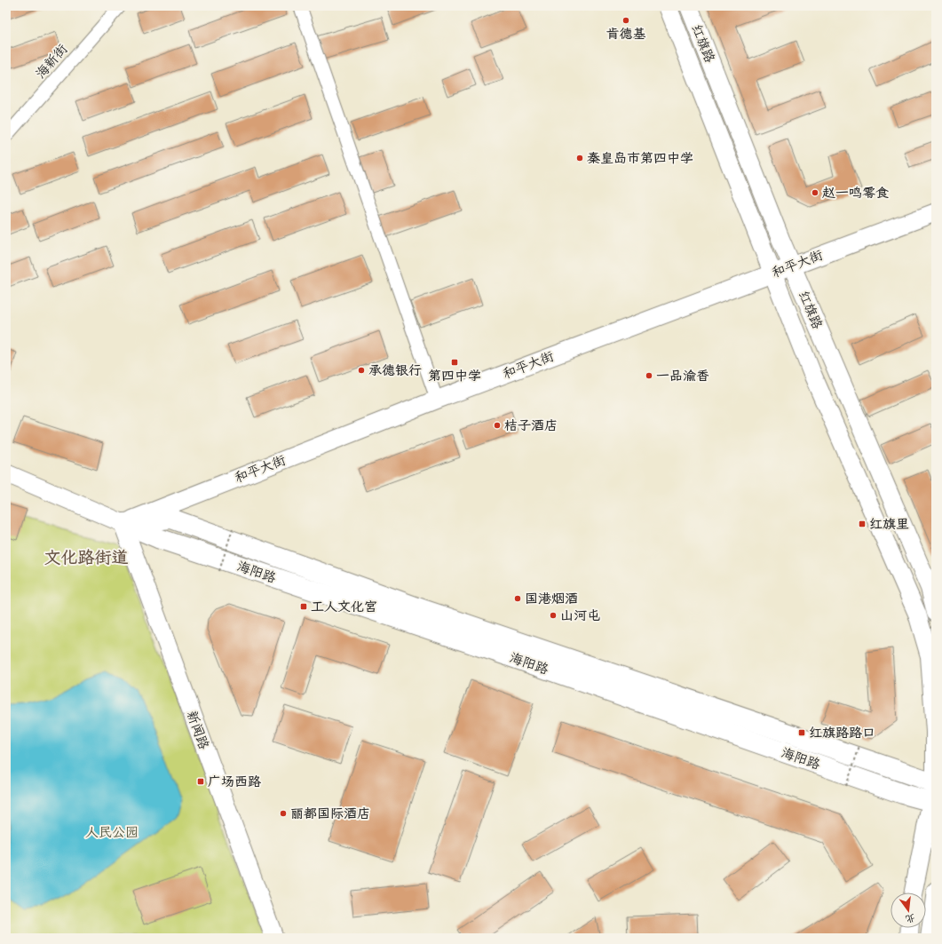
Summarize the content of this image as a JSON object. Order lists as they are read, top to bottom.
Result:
{
  "streets": {
    "main road": [
      "红旗路",
      "和平大街",
      "海阳路",
      "新闻路"
    ],
    "street": ["海新街"]
  },
  "crossings": [
    ["红旗路", "和平大街"],
    ["和平大街", "海阳路"],
    ["和平大街", "新闻路"],
    ["海阳路", "新闻路"]
  ],
  "districts": ["文化路街道"],
  "parks": ["人民公园"],
  "places": {
    "other": [
      "肯德基",
      "秦皇岛市第四中学",
      "赵一鸣零食",
      "承德银行",
      "一品渝香",
      "桔子酒店",
      "国港烟酒",
      "山河屯",
      "丽都国际酒店"
    ],
    "transit": [
      "第四中学",
      "红旗里",
      "工人文化宫",
      "红旗路路口",
      "广场西路"
    ]
  },
  "north": "bottom"
}
